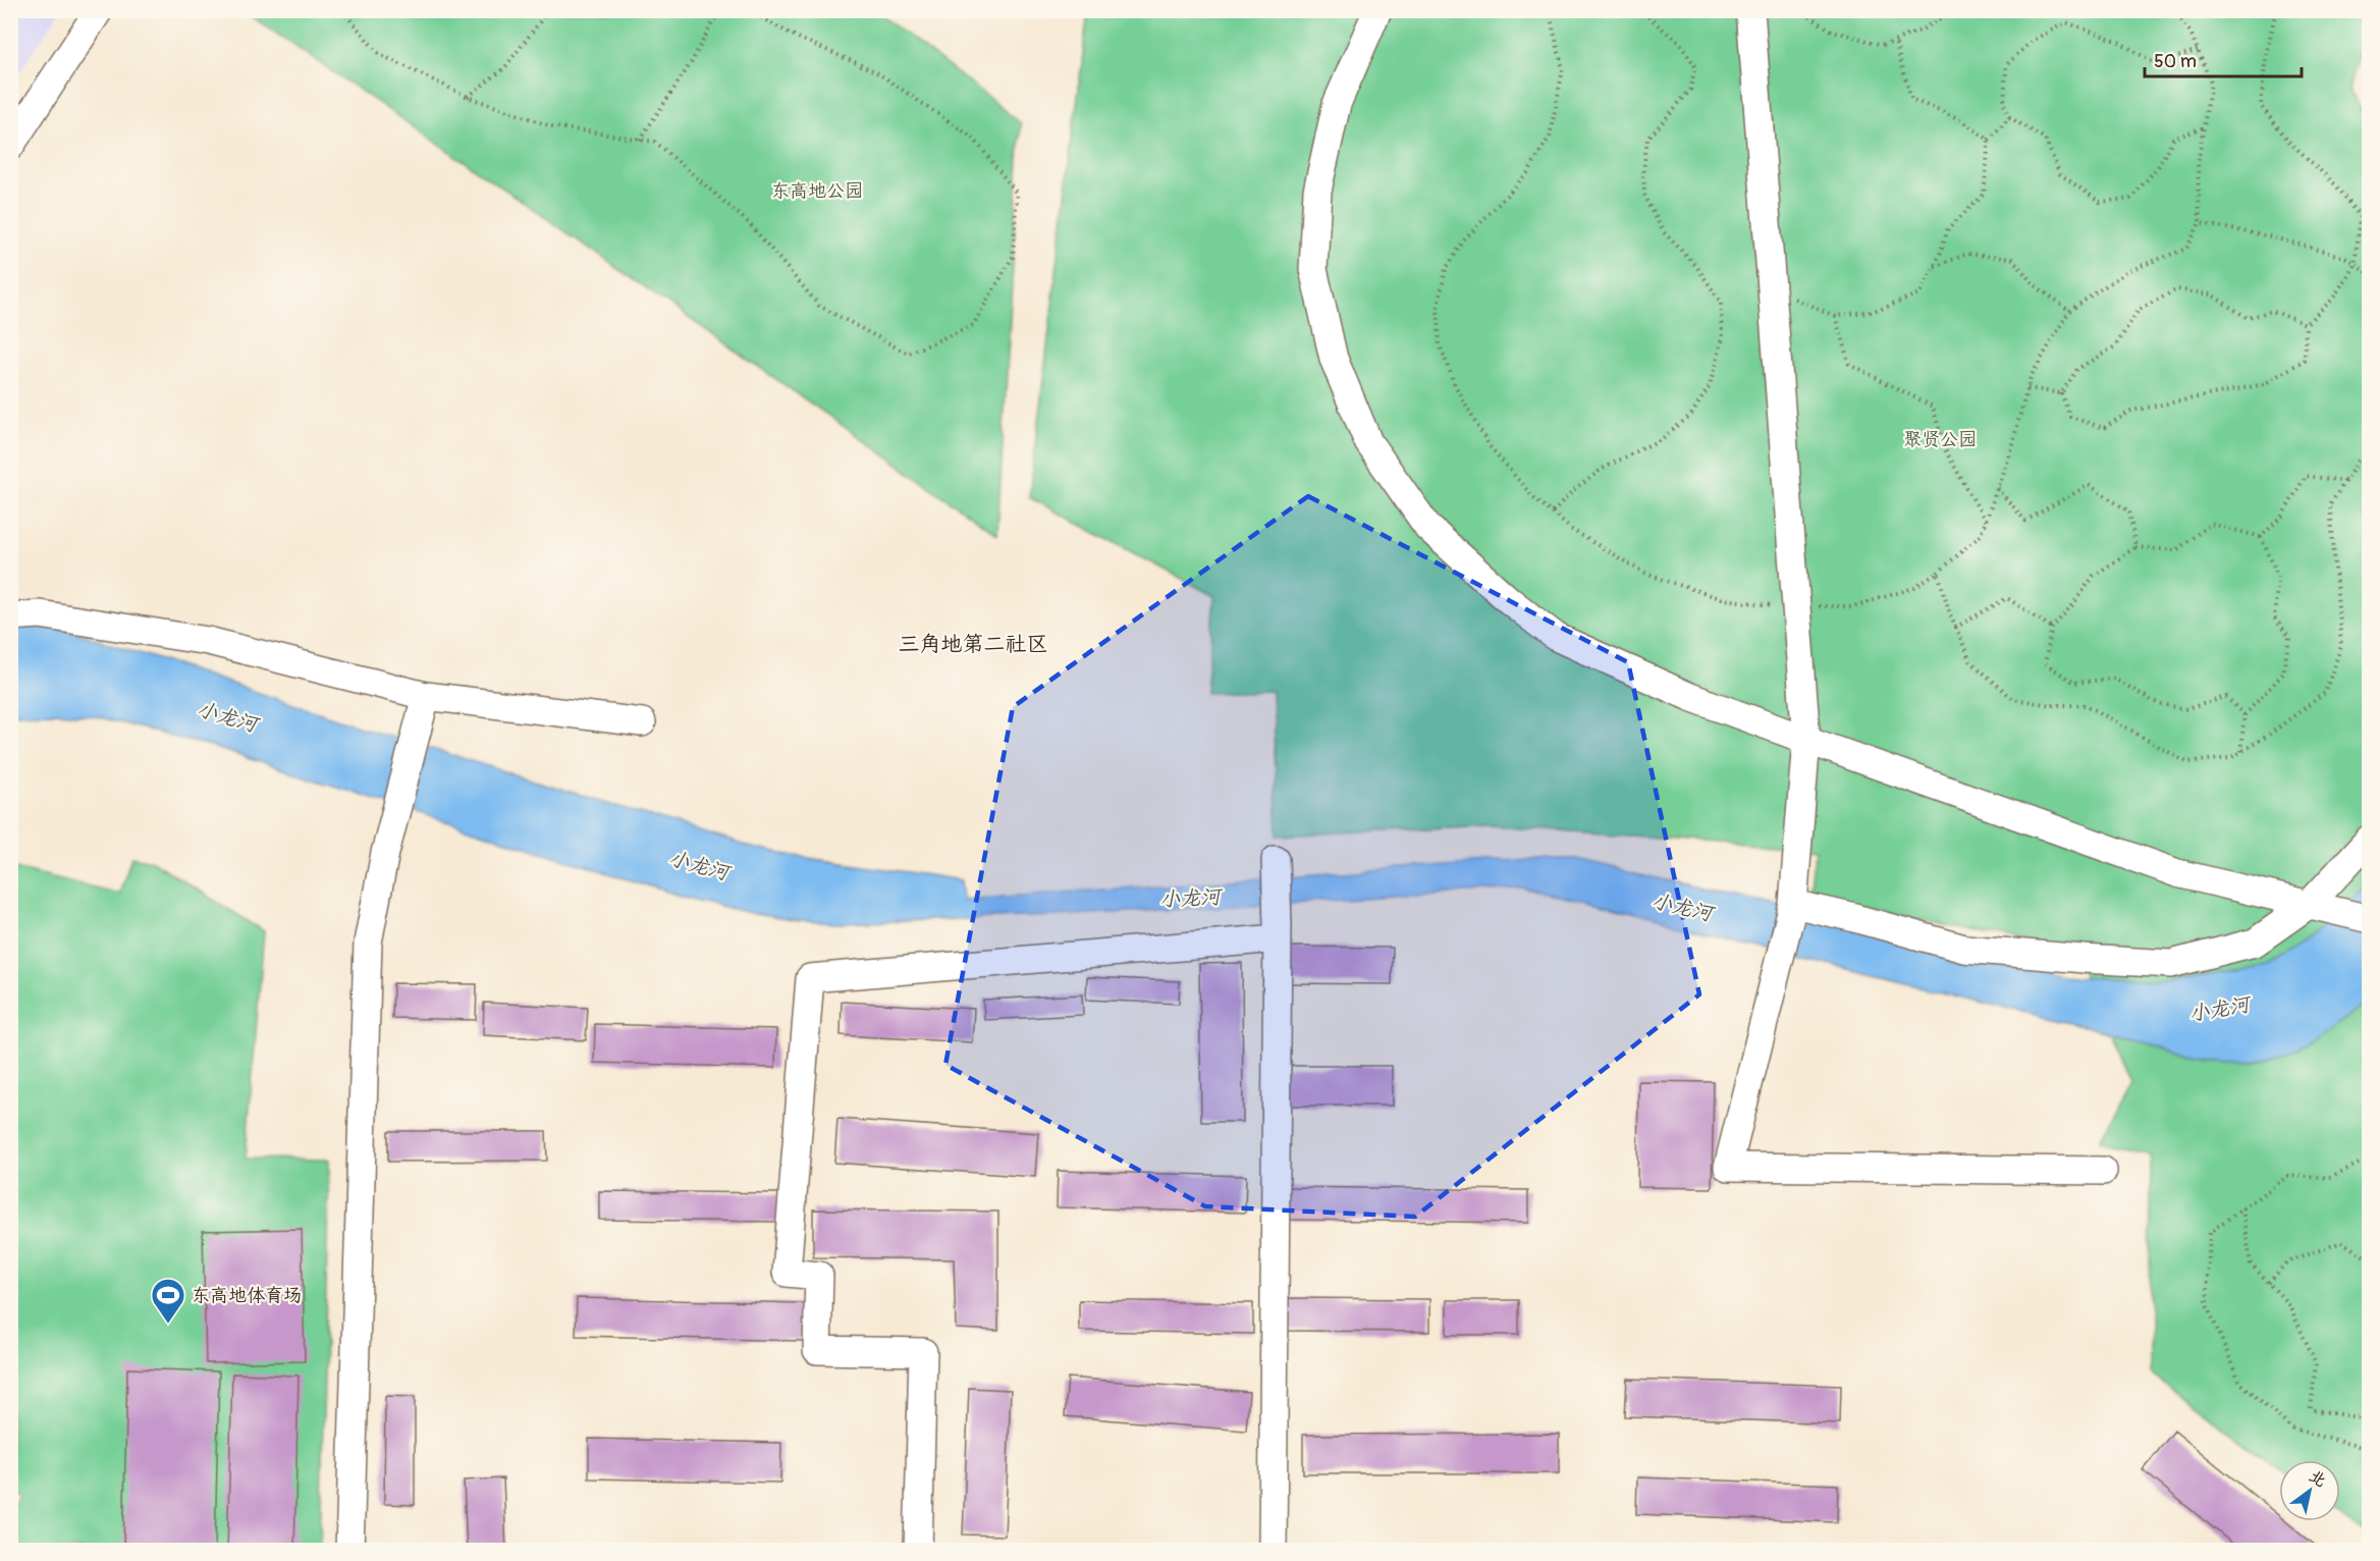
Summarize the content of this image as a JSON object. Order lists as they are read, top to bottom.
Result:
{
  "districts": ["三角地第二社区"],
  "water": ["小龙河"],
  "parks": ["东高地公园", "聚贤公园"],
  "places": {
    "sports": ["东高地体育场"]
  },
  "scale_bar": "50 m",
  "north": "top right"
}
